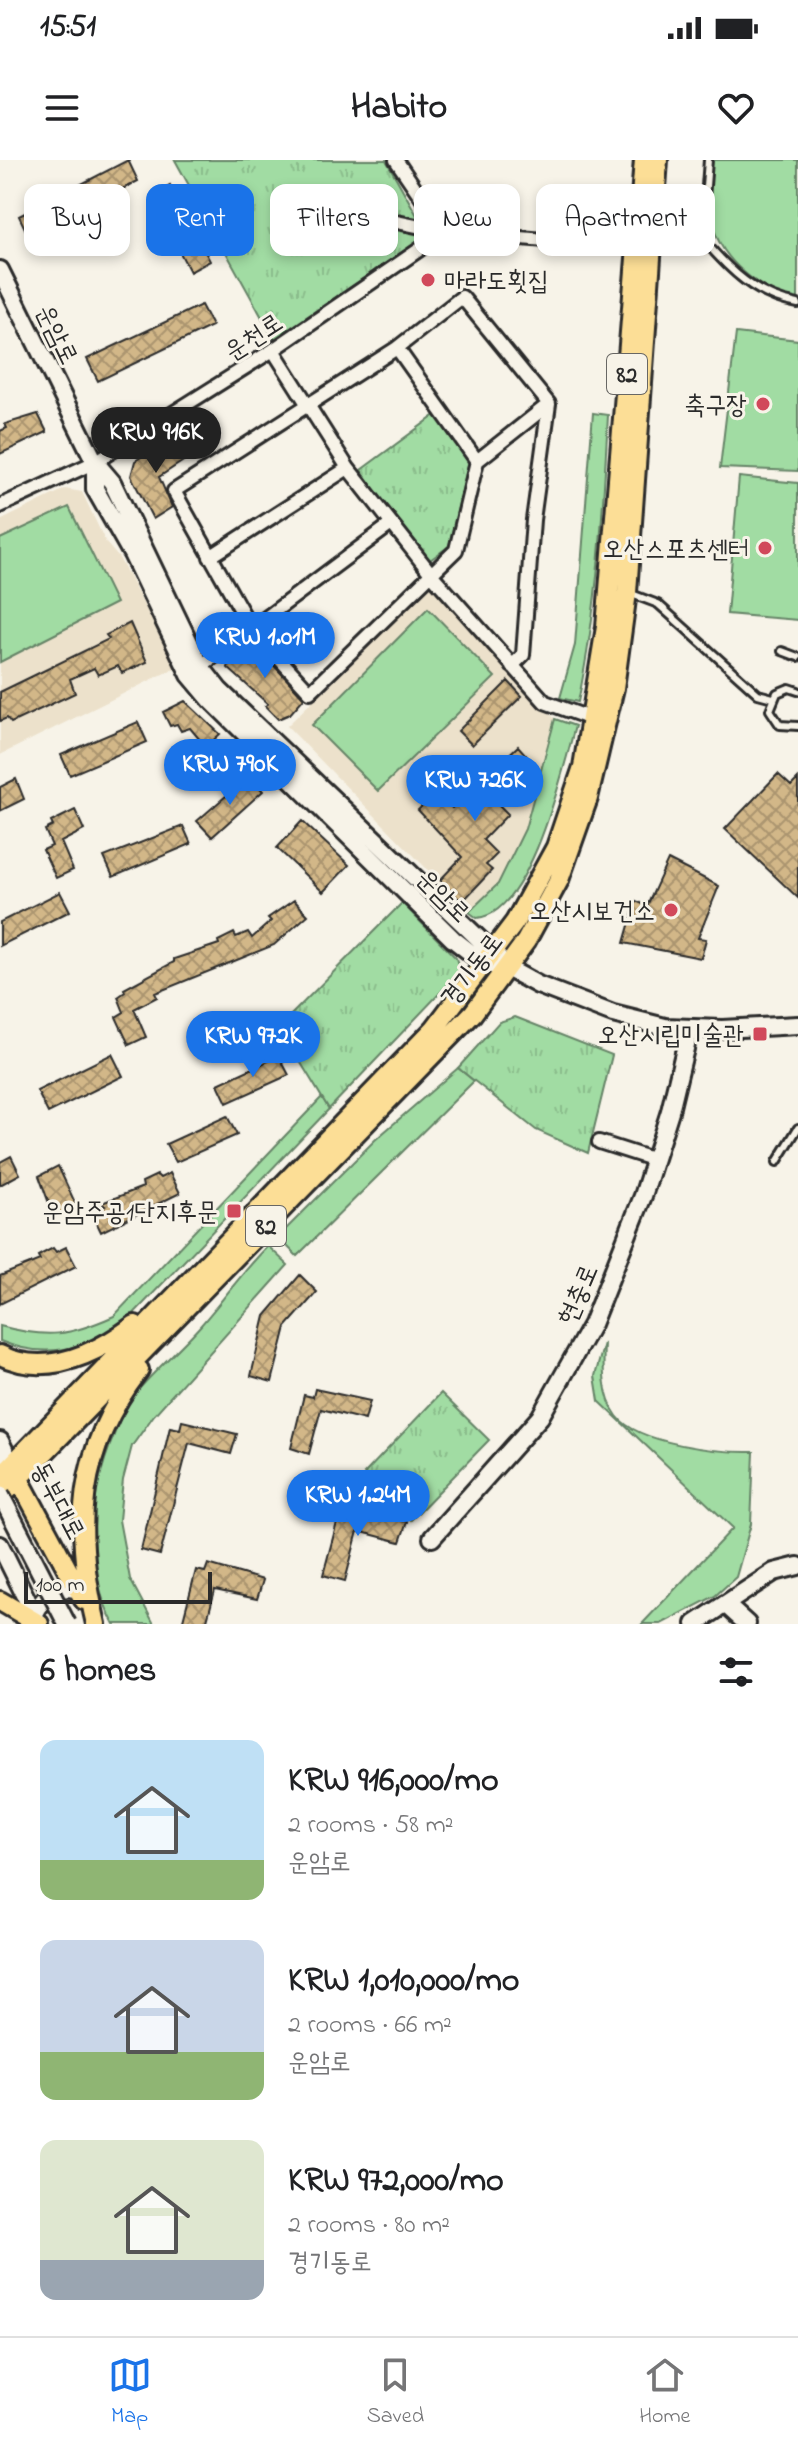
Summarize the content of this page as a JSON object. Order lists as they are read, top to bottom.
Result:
{
  "streets": {
    "main road": ["82", "경기동로", "동부대로"],
    "street": ["운암로", "운천로", "현충로"]
  },
  "crossings": [
    ["운암로", "운천로"],
    ["운암로", "경기동로"],
    ["경기동로", "동부대로"]
  ],
  "places": {
    "other": [
      "마라도횟집",
      "축구장",
      "오산스포츠센터",
      "오산시보건소"
    ],
    "transit": ["오산시립미술관", "운암주공1단지후문"]
  },
  "scale_bar": "100 m",
  "page": {
    "status": "15:51",
    "header": "Habito",
    "chip": [
      "Buy",
      "Rent",
      "Filters",
      "New",
      "Apartment"
    ],
    "price": [
      "KRW 916K",
      "KRW 1.01M",
      "KRW 790K",
      "KRW 726K",
      "KRW 972K",
      "KRW 1.24M"
    ],
    "scale": "100 m",
    "heading": "6 homes",
    "list": [
      {
        "name": "KRW 916,000/mo",
        "note": "2 rooms · 58 m² · 운암로"
      },
      {
        "name": "KRW 1,010,000/mo",
        "note": "2 rooms · 66 m² · 운암로"
      },
      {
        "name": "KRW 972,000/mo",
        "note": "2 rooms · 80 m² · 경기동로"
      }
    ],
    "tabs": ["Map", "Saved", "Home"]
  }
}
